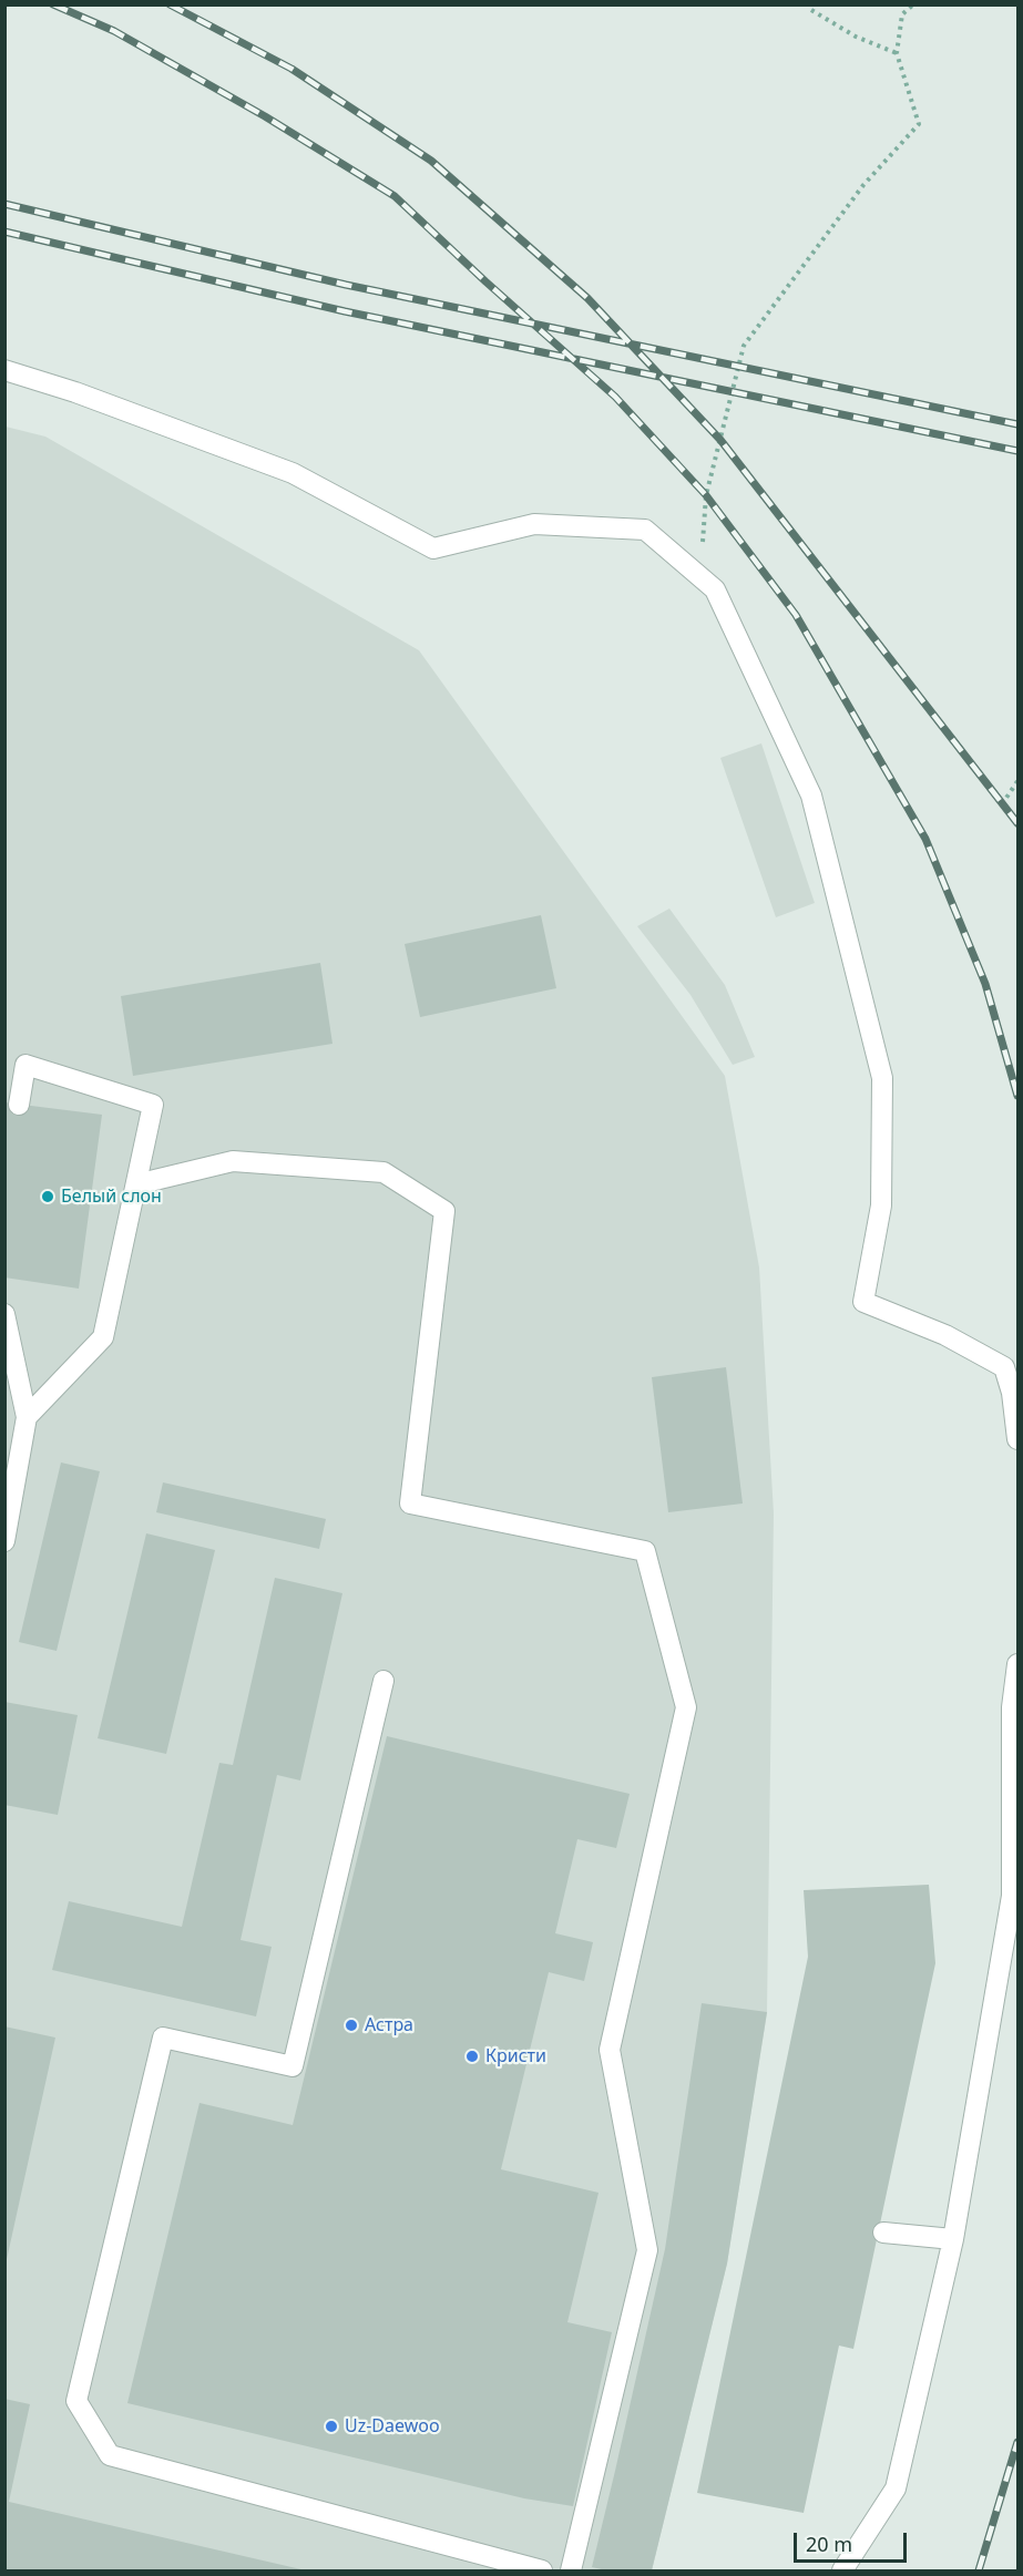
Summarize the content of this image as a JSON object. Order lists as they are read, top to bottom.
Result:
{
  "places": [
    "Белый слон",
    "Астра",
    "Кристи",
    "Uz-Daewoo"
  ],
  "scale_bar": "20 m"
}
